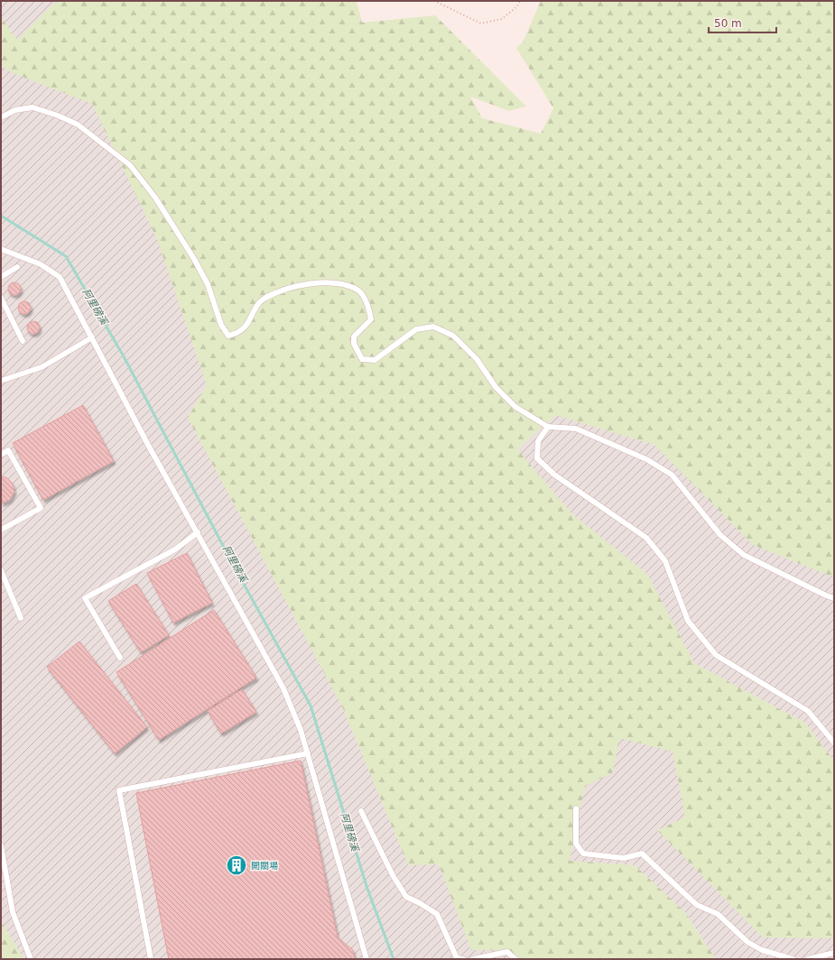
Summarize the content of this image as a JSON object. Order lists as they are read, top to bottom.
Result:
{
  "water": ["阿里磅溪"],
  "places": {
    "building": ["開關場"]
  },
  "scale_bar": "50 m"
}
